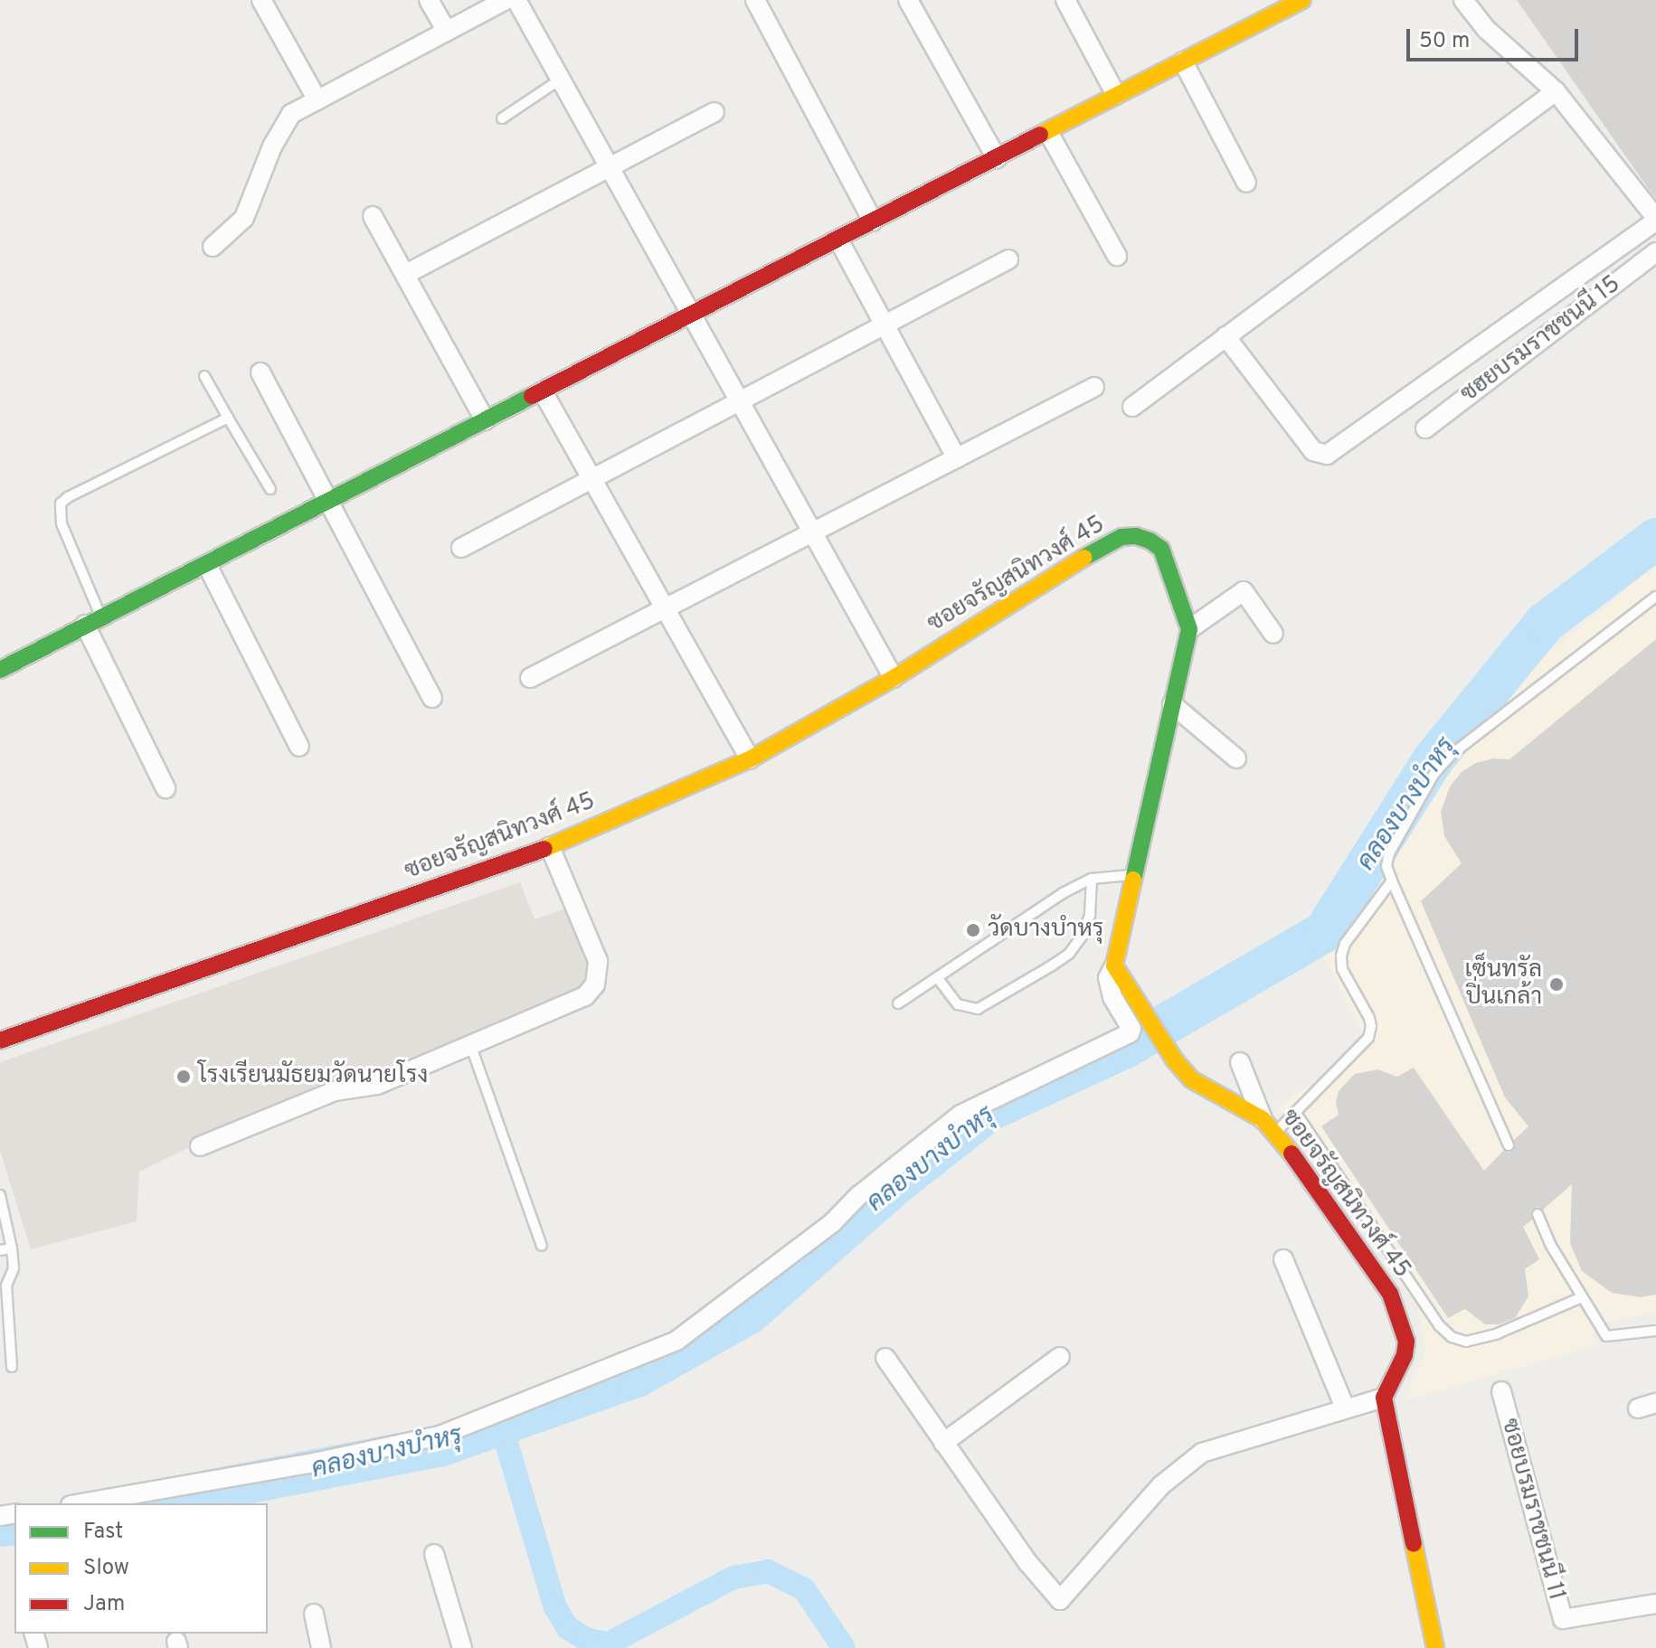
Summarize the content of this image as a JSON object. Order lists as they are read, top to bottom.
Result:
{
  "streets": {
    "street": ["ซฮยบรมราชชนนี 15", "ซอยจรัญสนิทวงศ์ 45", "ซอยบรมราชชนนี 11"]
  },
  "water": ["คลองบางบำหรุ"],
  "places": ["วัดบางบำหรุ", "เซ็นทรัล ปิ่นเกล้า", "โรงเรียนมัธยมวัดนายโรง"],
  "legend": ["Fast", "Slow", "Jam"],
  "scale_bar": "50 m"
}
